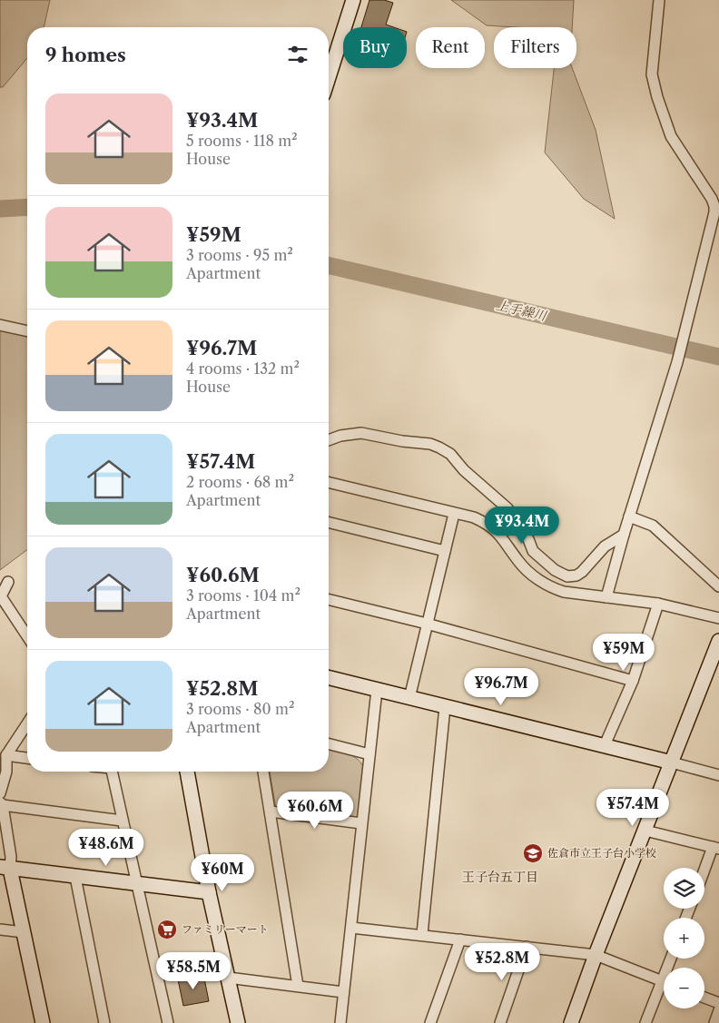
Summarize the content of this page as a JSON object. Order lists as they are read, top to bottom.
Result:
{
  "districts": ["王子台五丁目"],
  "water": ["上手繰川"],
  "places": {
    "school or university": ["佐倉市立王子台小学校"],
    "supermarket": ["ファミリーマート"]
  },
  "page": {
    "chip": ["Buy", "Rent", "Filters"],
    "heading": "9 homes",
    "list": [
      {
        "name": "¥93.4M",
        "note": "5 rooms · 118 m² · House"
      },
      {
        "name": "¥59M",
        "note": "3 rooms · 95 m² · Apartment"
      },
      {
        "name": "¥96.7M",
        "note": "4 rooms · 132 m² · House"
      },
      {
        "name": "¥57.4M",
        "note": "2 rooms · 68 m² · Apartment"
      },
      {
        "name": "¥60.6M",
        "note": "3 rooms · 104 m² · Apartment"
      },
      {
        "name": "¥52.8M",
        "note": "3 rooms · 80 m² · Apartment"
      }
    ],
    "price": [
      "¥93.4M",
      "¥59M",
      "¥96.7M",
      "¥57.4M",
      "¥60.6M",
      "¥48.6M",
      "¥60M",
      "¥52.8M",
      "¥58.5M"
    ],
    "map_buttons": ["+", "−"]
  }
}
